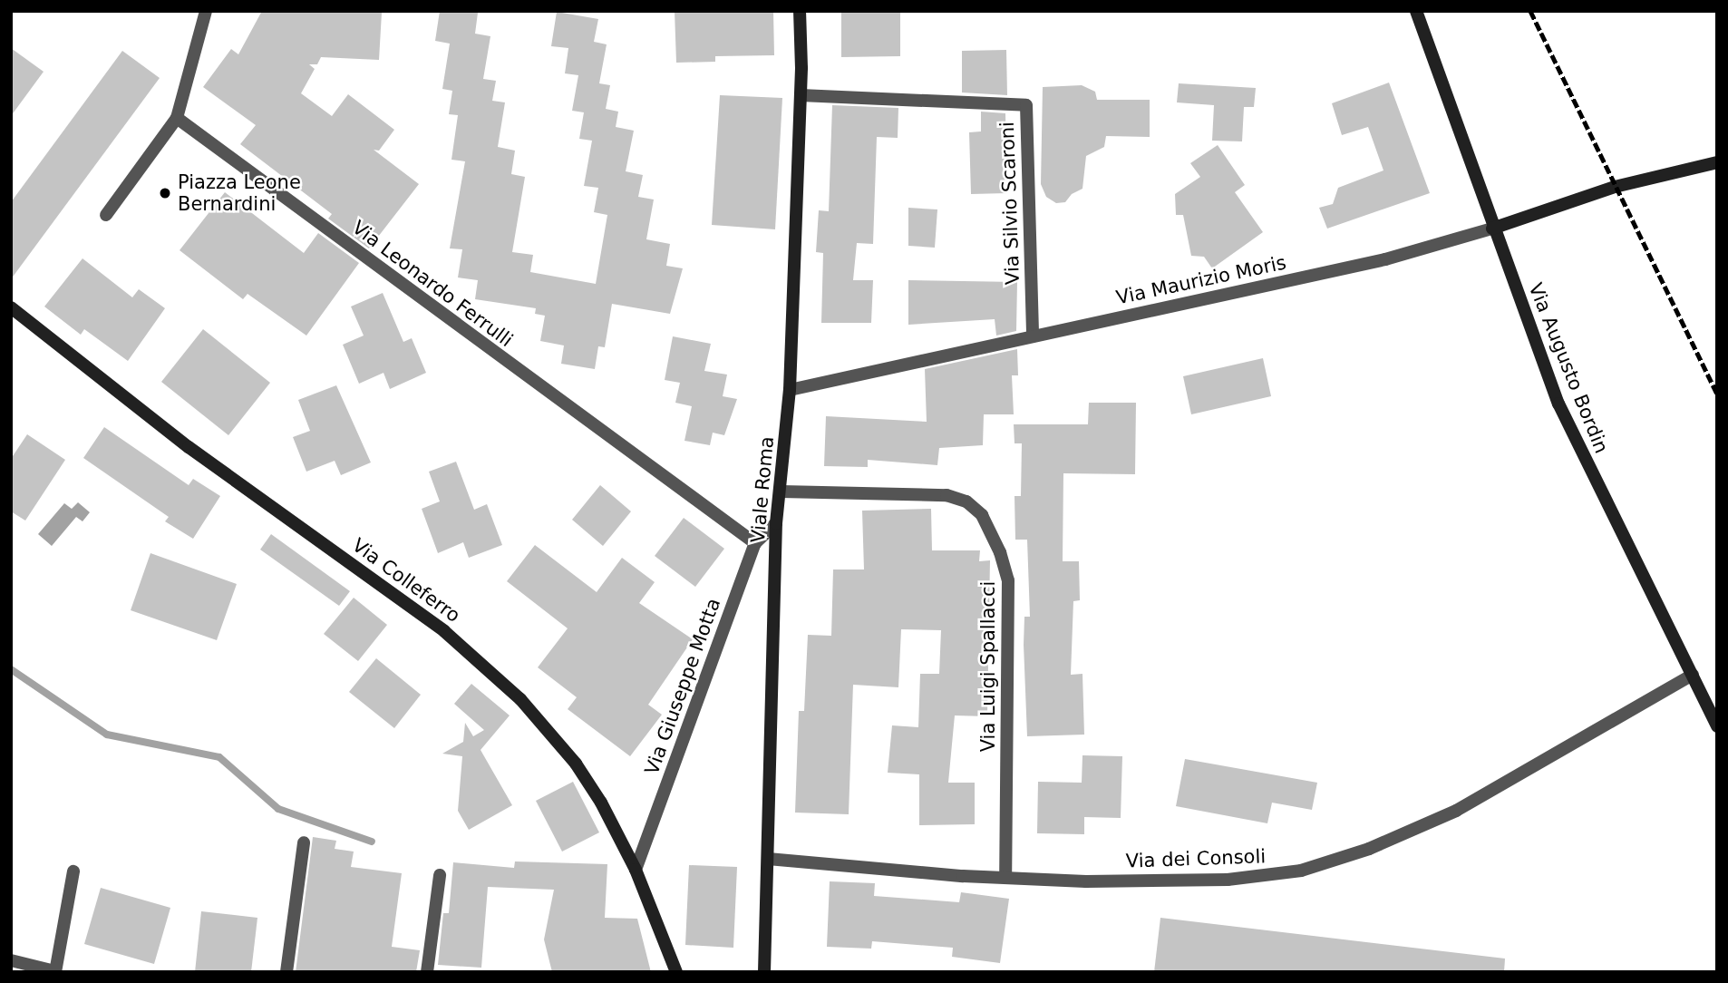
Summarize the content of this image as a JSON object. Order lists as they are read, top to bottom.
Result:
{
  "streets": {
    "street": [
      "Via Silvio Scaroni",
      "Via Maurizio Moris",
      "Via Leonardo Ferrulli",
      "Via Augusto Bordin",
      "Viale Roma",
      "Via Colleferro",
      "Via Luigi Spallacci",
      "Via Giuseppe Motta",
      "Via dei Consoli"
    ]
  },
  "crossings": [
    ["Via Silvio Scaroni", "Via Maurizio Moris"],
    ["Via Silvio Scaroni", "Viale Roma"],
    ["Via Maurizio Moris", "Via Augusto Bordin"],
    ["Via Maurizio Moris", "Viale Roma"],
    ["Via Leonardo Ferrulli", "Via Giuseppe Motta"],
    ["Via Augusto Bordin", "Via dei Consoli"],
    ["Viale Roma", "Via Luigi Spallacci"],
    ["Viale Roma", "Via Giuseppe Motta"],
    ["Viale Roma", "Via dei Consoli"],
    ["Via Colleferro", "Via Giuseppe Motta"],
    ["Via Luigi Spallacci", "Via dei Consoli"]
  ],
  "places": ["Piazza Leone Bernardini"]
}
